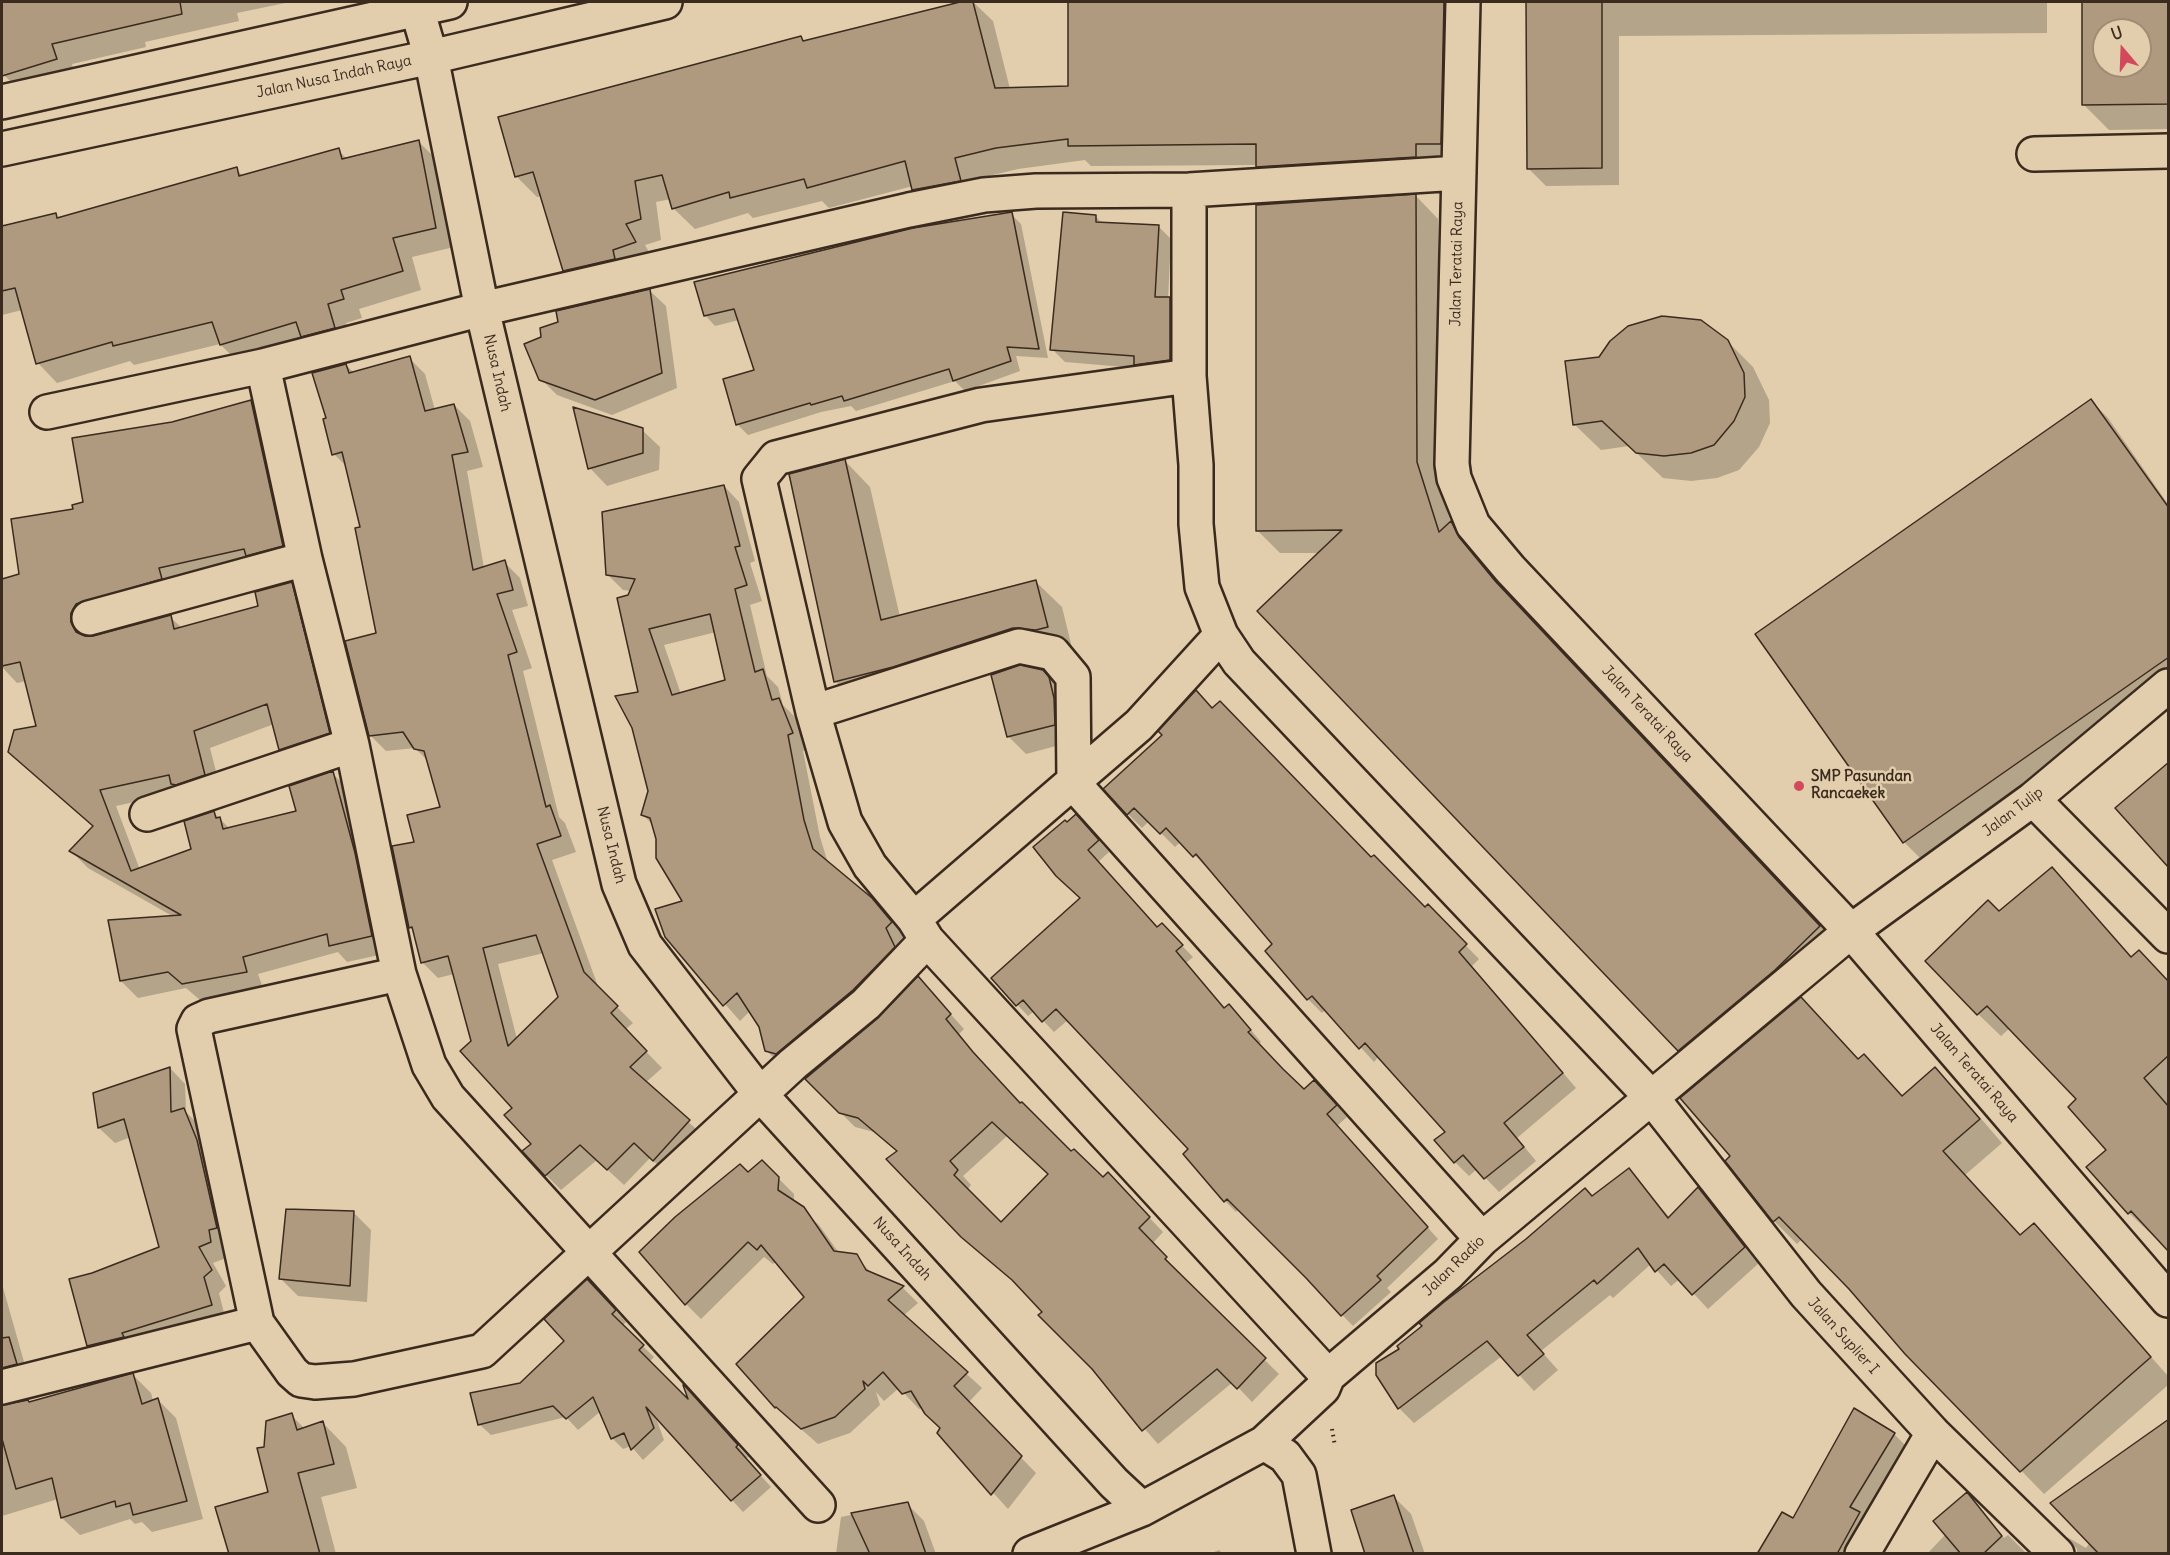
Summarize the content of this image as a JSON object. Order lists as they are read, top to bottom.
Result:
{
  "streets": {
    "street": [
      "Jalan Nusa Indah Raya",
      "Jalan Teratai Raya",
      "Nusa Indah",
      "Jalan Tulip",
      "Jalan Radio",
      "Jalan Suplier I"
    ]
  },
  "crossings": [
    ["Jalan Nusa Indah Raya", "Nusa Indah"],
    ["Jalan Teratai Raya", "Jalan Tulip"],
    ["Jalan Teratai Raya", "Jalan Radio"],
    ["Nusa Indah", "Jalan Radio"],
    ["Jalan Tulip", "Jalan Radio"],
    ["Jalan Radio", "Jalan Suplier I"]
  ],
  "places": ["SMP Pasundan Rancaekek"],
  "north": "top"
}
